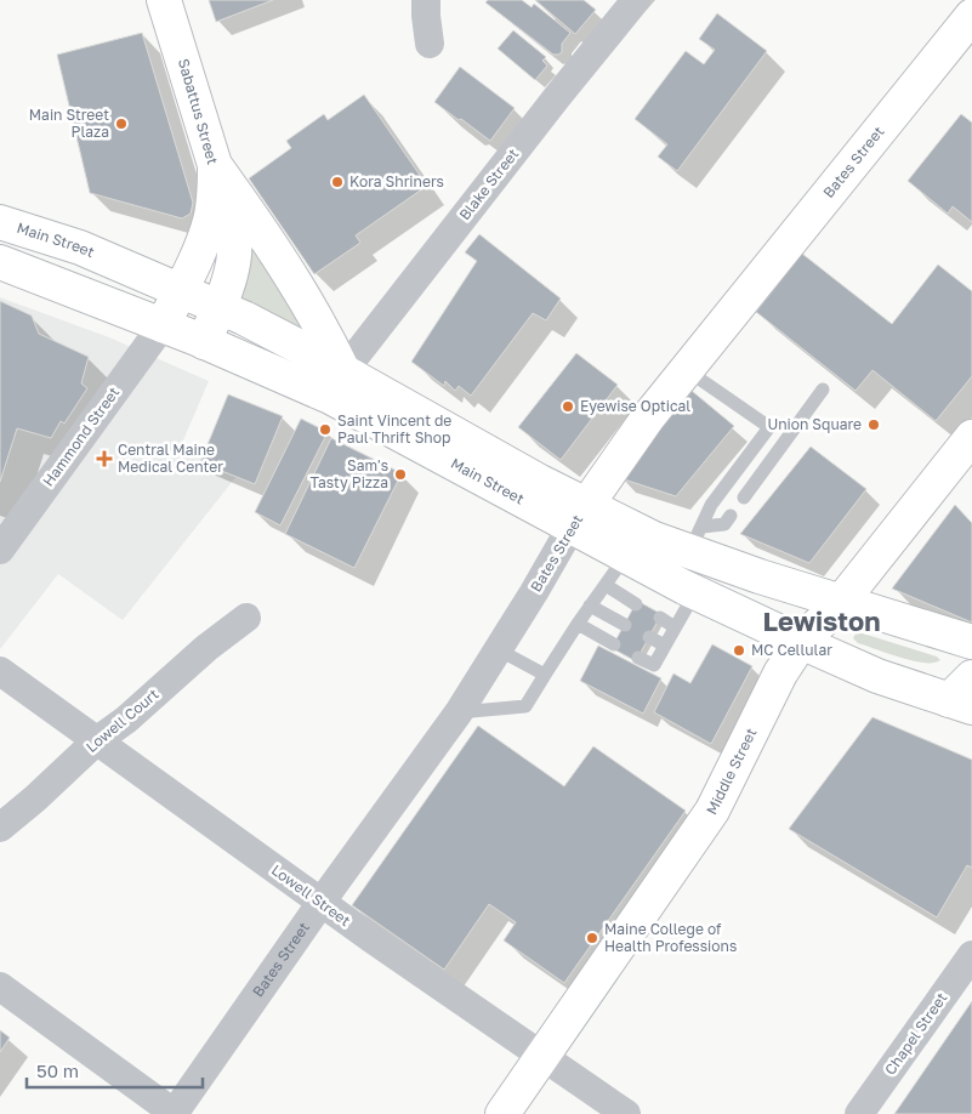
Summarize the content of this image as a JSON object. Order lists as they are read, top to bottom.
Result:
{
  "streets": {
    "main road": [
      "Sabattus Street",
      "Bates Street",
      "Main Street",
      "Middle Street"
    ],
    "street": [
      "Blake Street",
      "Hammond Street",
      "Lowell Court",
      "Lowell Street",
      "Chapel Street"
    ]
  },
  "crossings": [
    ["Sabattus Street", "Main Street"],
    ["Sabattus Street", "Hammond Street"],
    ["Bates Street", "Main Street"],
    ["Bates Street", "Lowell Street"],
    ["Blake Street", "Main Street"],
    ["Main Street", "Hammond Street"],
    ["Main Street", "Middle Street"],
    ["Lowell Court", "Lowell Street"],
    ["Middle Street", "Lowell Street"]
  ],
  "districts": ["Lewiston"],
  "places": {
    "other": [
      "Main Street Plaza",
      "Kora Shriners",
      "Eyewise Optical",
      "Union Square",
      "Saint Vincent de Paul Thrift Shop",
      "Sam's Tasty Pizza",
      "MC Cellular",
      "Maine College of Health Professions"
    ],
    "health": ["Central Maine Medical Center"]
  },
  "scale_bar": "50 m"
}
